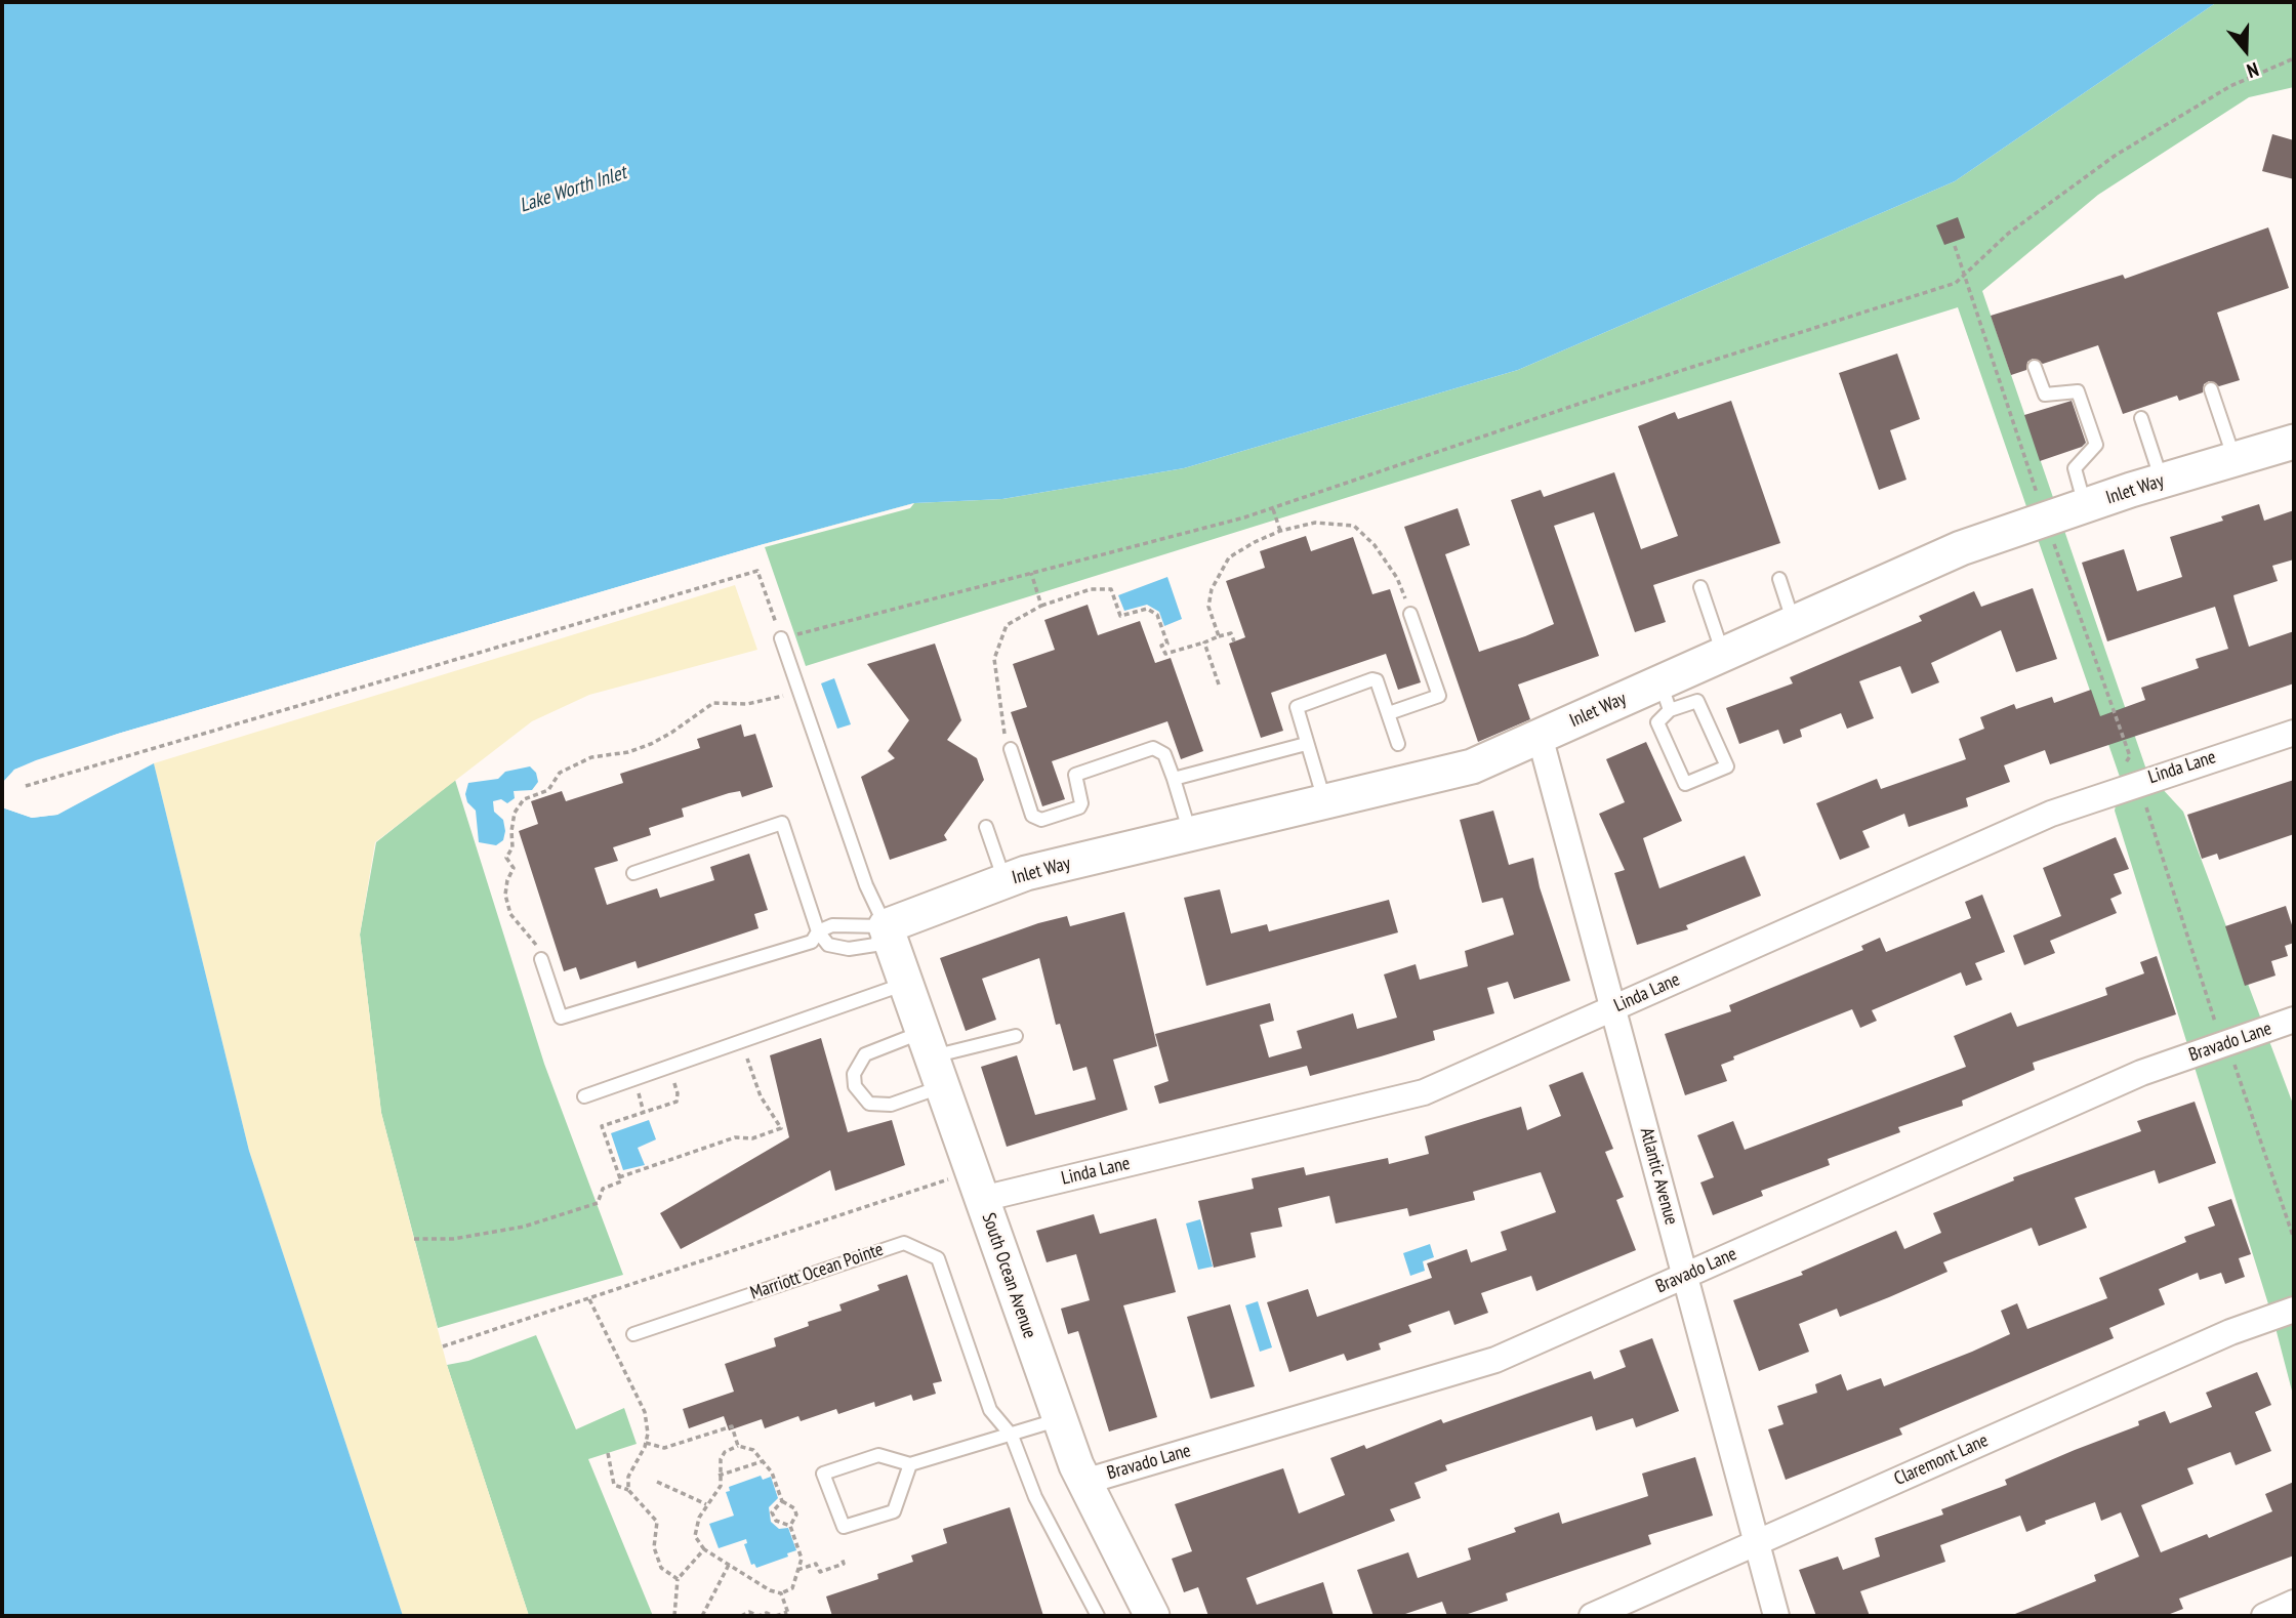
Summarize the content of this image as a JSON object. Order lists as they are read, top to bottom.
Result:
{
  "streets": {
    "street": [
      "Inlet Way",
      "Linda Lane",
      "Bravado Lane",
      "Atlantic Avenue",
      "South Ocean Avenue",
      "Claremont Lane"
    ],
    "lane": ["Marriott Ocean Pointe"]
  },
  "crossings": [
    ["Inlet Way", "Atlantic Avenue"],
    ["Inlet Way", "South Ocean Avenue"],
    ["Linda Lane", "Atlantic Avenue"],
    ["Linda Lane", "South Ocean Avenue"],
    ["Bravado Lane", "Atlantic Avenue"],
    ["Bravado Lane", "South Ocean Avenue"],
    ["Atlantic Avenue", "Claremont Lane"]
  ],
  "water": ["Lake Worth Inlet"],
  "north": "bottom"
}
